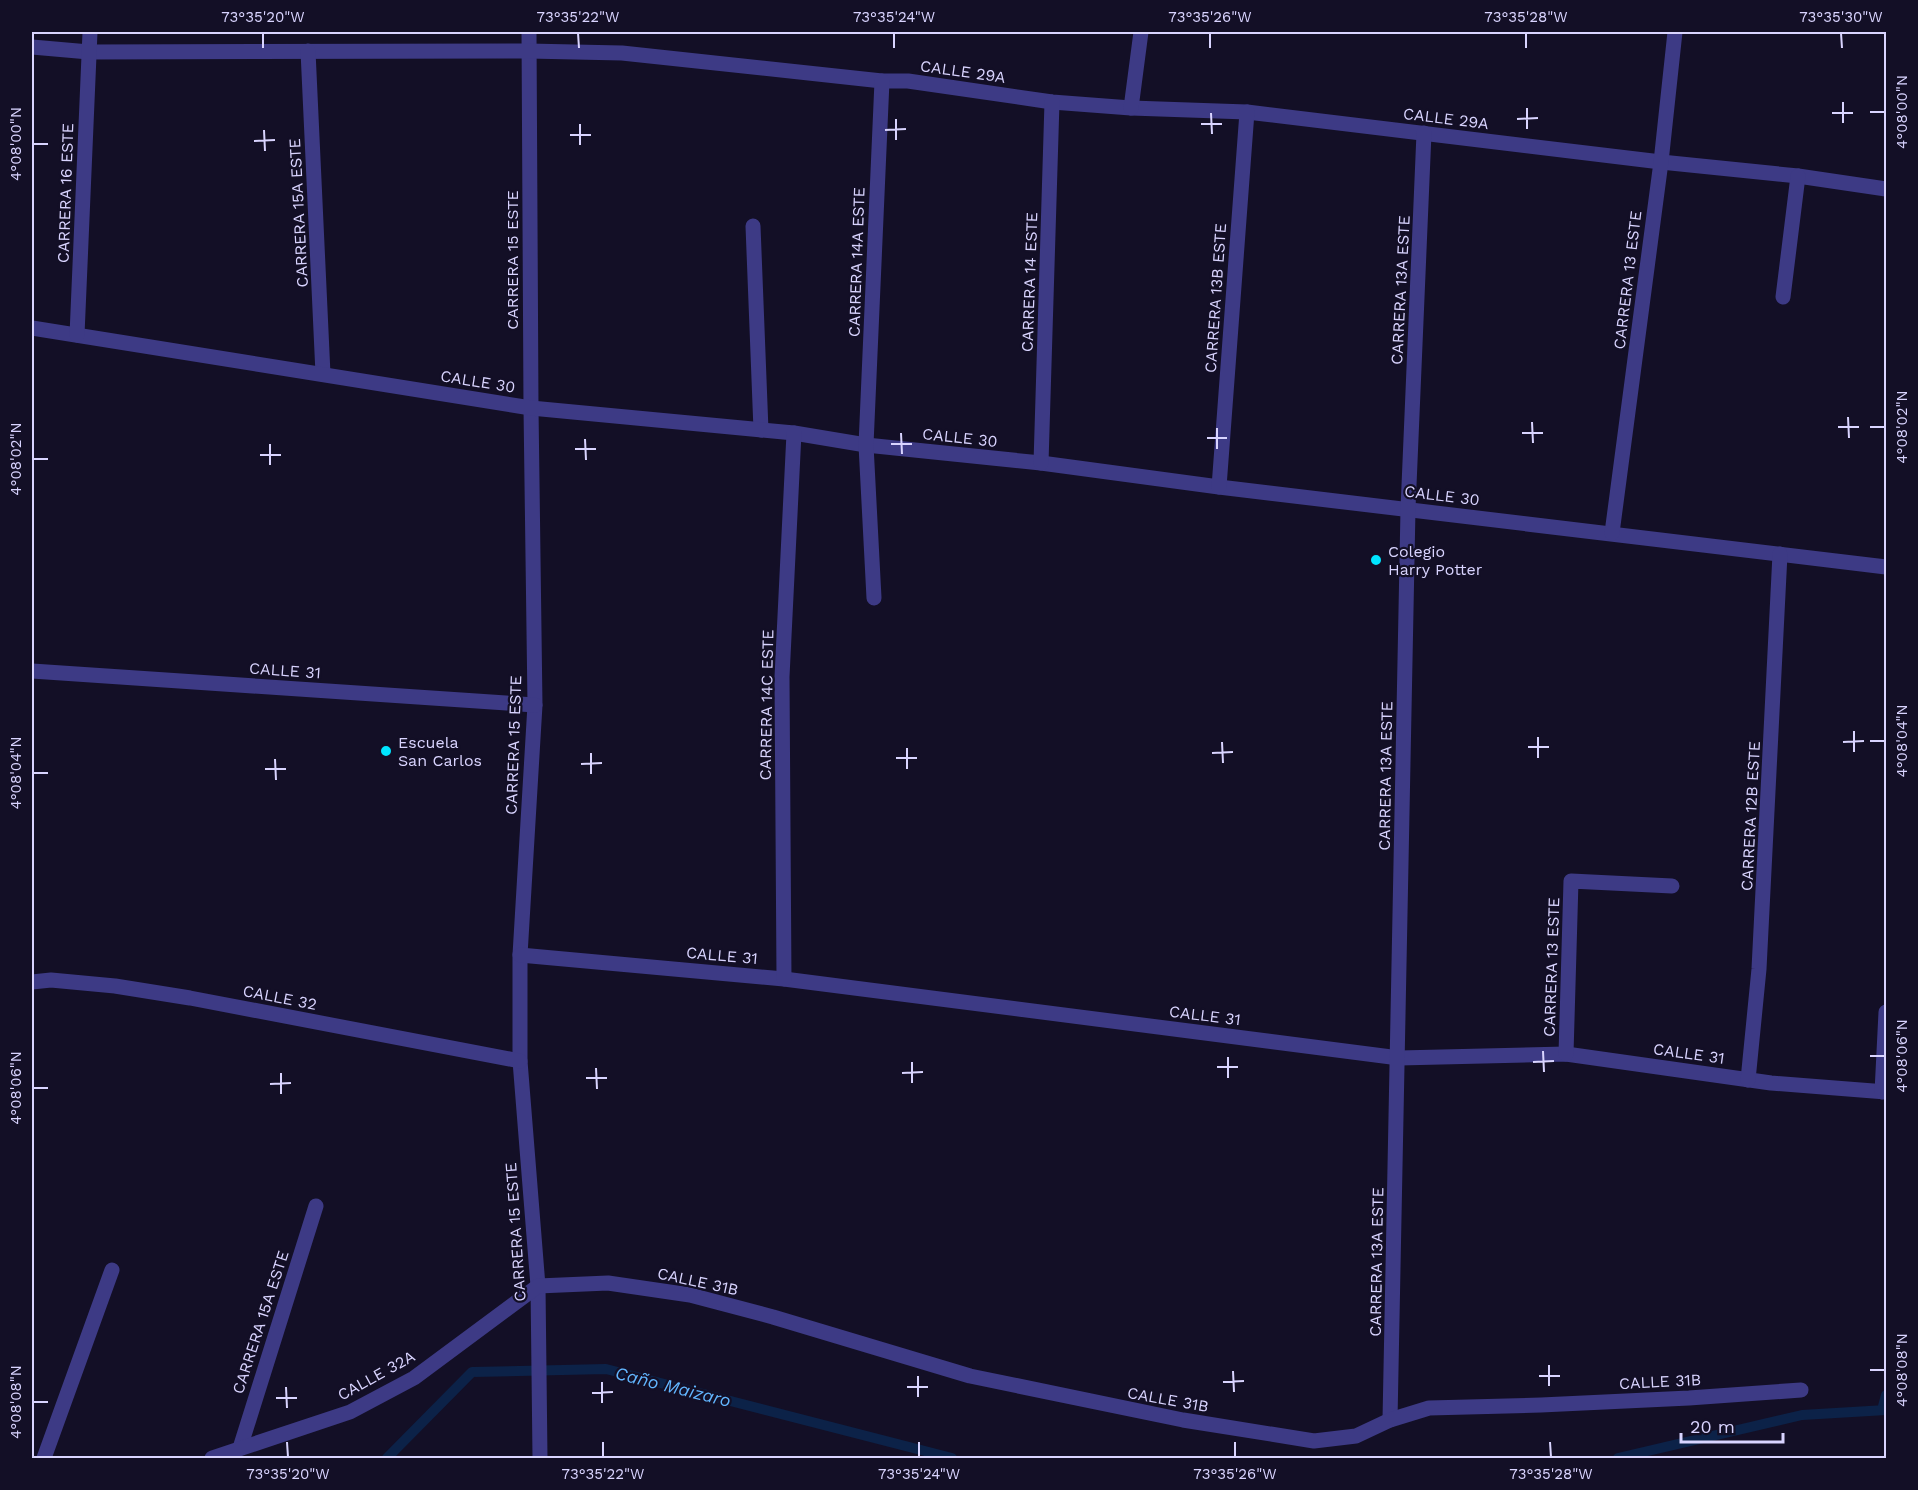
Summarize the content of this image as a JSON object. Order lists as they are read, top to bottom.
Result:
{
  "streets": {
    "street": [
      "CALLE 29A",
      "CARRERA 16 ESTE",
      "CARRERA 15A ESTE",
      "CARRERA 15 ESTE",
      "CARRERA 14A ESTE",
      "CARRERA 13 ESTE",
      "CARRERA 14 ESTE",
      "CARRERA 13A ESTE",
      "CARRERA 13B ESTE",
      "CALLE 30",
      "CALLE 31",
      "CARRERA 14C ESTE",
      "CARRERA 12B ESTE",
      "CALLE 32",
      "CALLE 31B",
      "CALLE 32A"
    ]
  },
  "crossings": [
    ["CALLE 29A", "CARRERA 16 ESTE"],
    ["CALLE 29A", "CARRERA 15A ESTE"],
    ["CALLE 29A", "CARRERA 15 ESTE"],
    ["CALLE 29A", "CARRERA 14A ESTE"],
    ["CALLE 29A", "CARRERA 13 ESTE"],
    ["CALLE 29A", "CARRERA 14 ESTE"],
    ["CALLE 29A", "CARRERA 13A ESTE"],
    ["CALLE 29A", "CARRERA 13B ESTE"],
    ["CARRERA 16 ESTE", "CALLE 30"],
    ["CARRERA 15A ESTE", "CALLE 30"],
    ["CARRERA 15A ESTE", "CALLE 32A"],
    ["CARRERA 15 ESTE", "CALLE 30"],
    ["CARRERA 15 ESTE", "CALLE 31"],
    ["CARRERA 15 ESTE", "CALLE 32"],
    ["CARRERA 15 ESTE", "CALLE 31B"],
    ["CARRERA 15 ESTE", "CALLE 32A"],
    ["CARRERA 14A ESTE", "CALLE 30"],
    ["CARRERA 13 ESTE", "CALLE 30"],
    ["CARRERA 13 ESTE", "CALLE 31"],
    ["CARRERA 14 ESTE", "CALLE 30"],
    ["CARRERA 13A ESTE", "CALLE 30"],
    ["CARRERA 13A ESTE", "CALLE 31"],
    ["CARRERA 13A ESTE", "CALLE 31B"],
    ["CARRERA 13B ESTE", "CALLE 30"],
    ["CALLE 30", "CARRERA 14C ESTE"],
    ["CALLE 30", "CARRERA 12B ESTE"],
    ["CALLE 31", "CARRERA 14C ESTE"],
    ["CALLE 31", "CARRERA 12B ESTE"],
    ["CALLE 31B", "CALLE 32A"]
  ],
  "water": ["Caño Maizaro"],
  "places": ["Colegio Harry Potter", "Escuela San Carlos"],
  "scale_bar": "20 m",
  "coordinates": [
    "73°35'20\"W",
    "73°35'22\"W",
    "73°35'24\"W",
    "73°35'26\"W",
    "73°35'28\"W",
    "73°35'30\"W",
    "4°08'00\"N",
    "4°08'02\"N",
    "4°08'04\"N",
    "4°08'06\"N",
    "4°08'08\"N"
  ]
}
